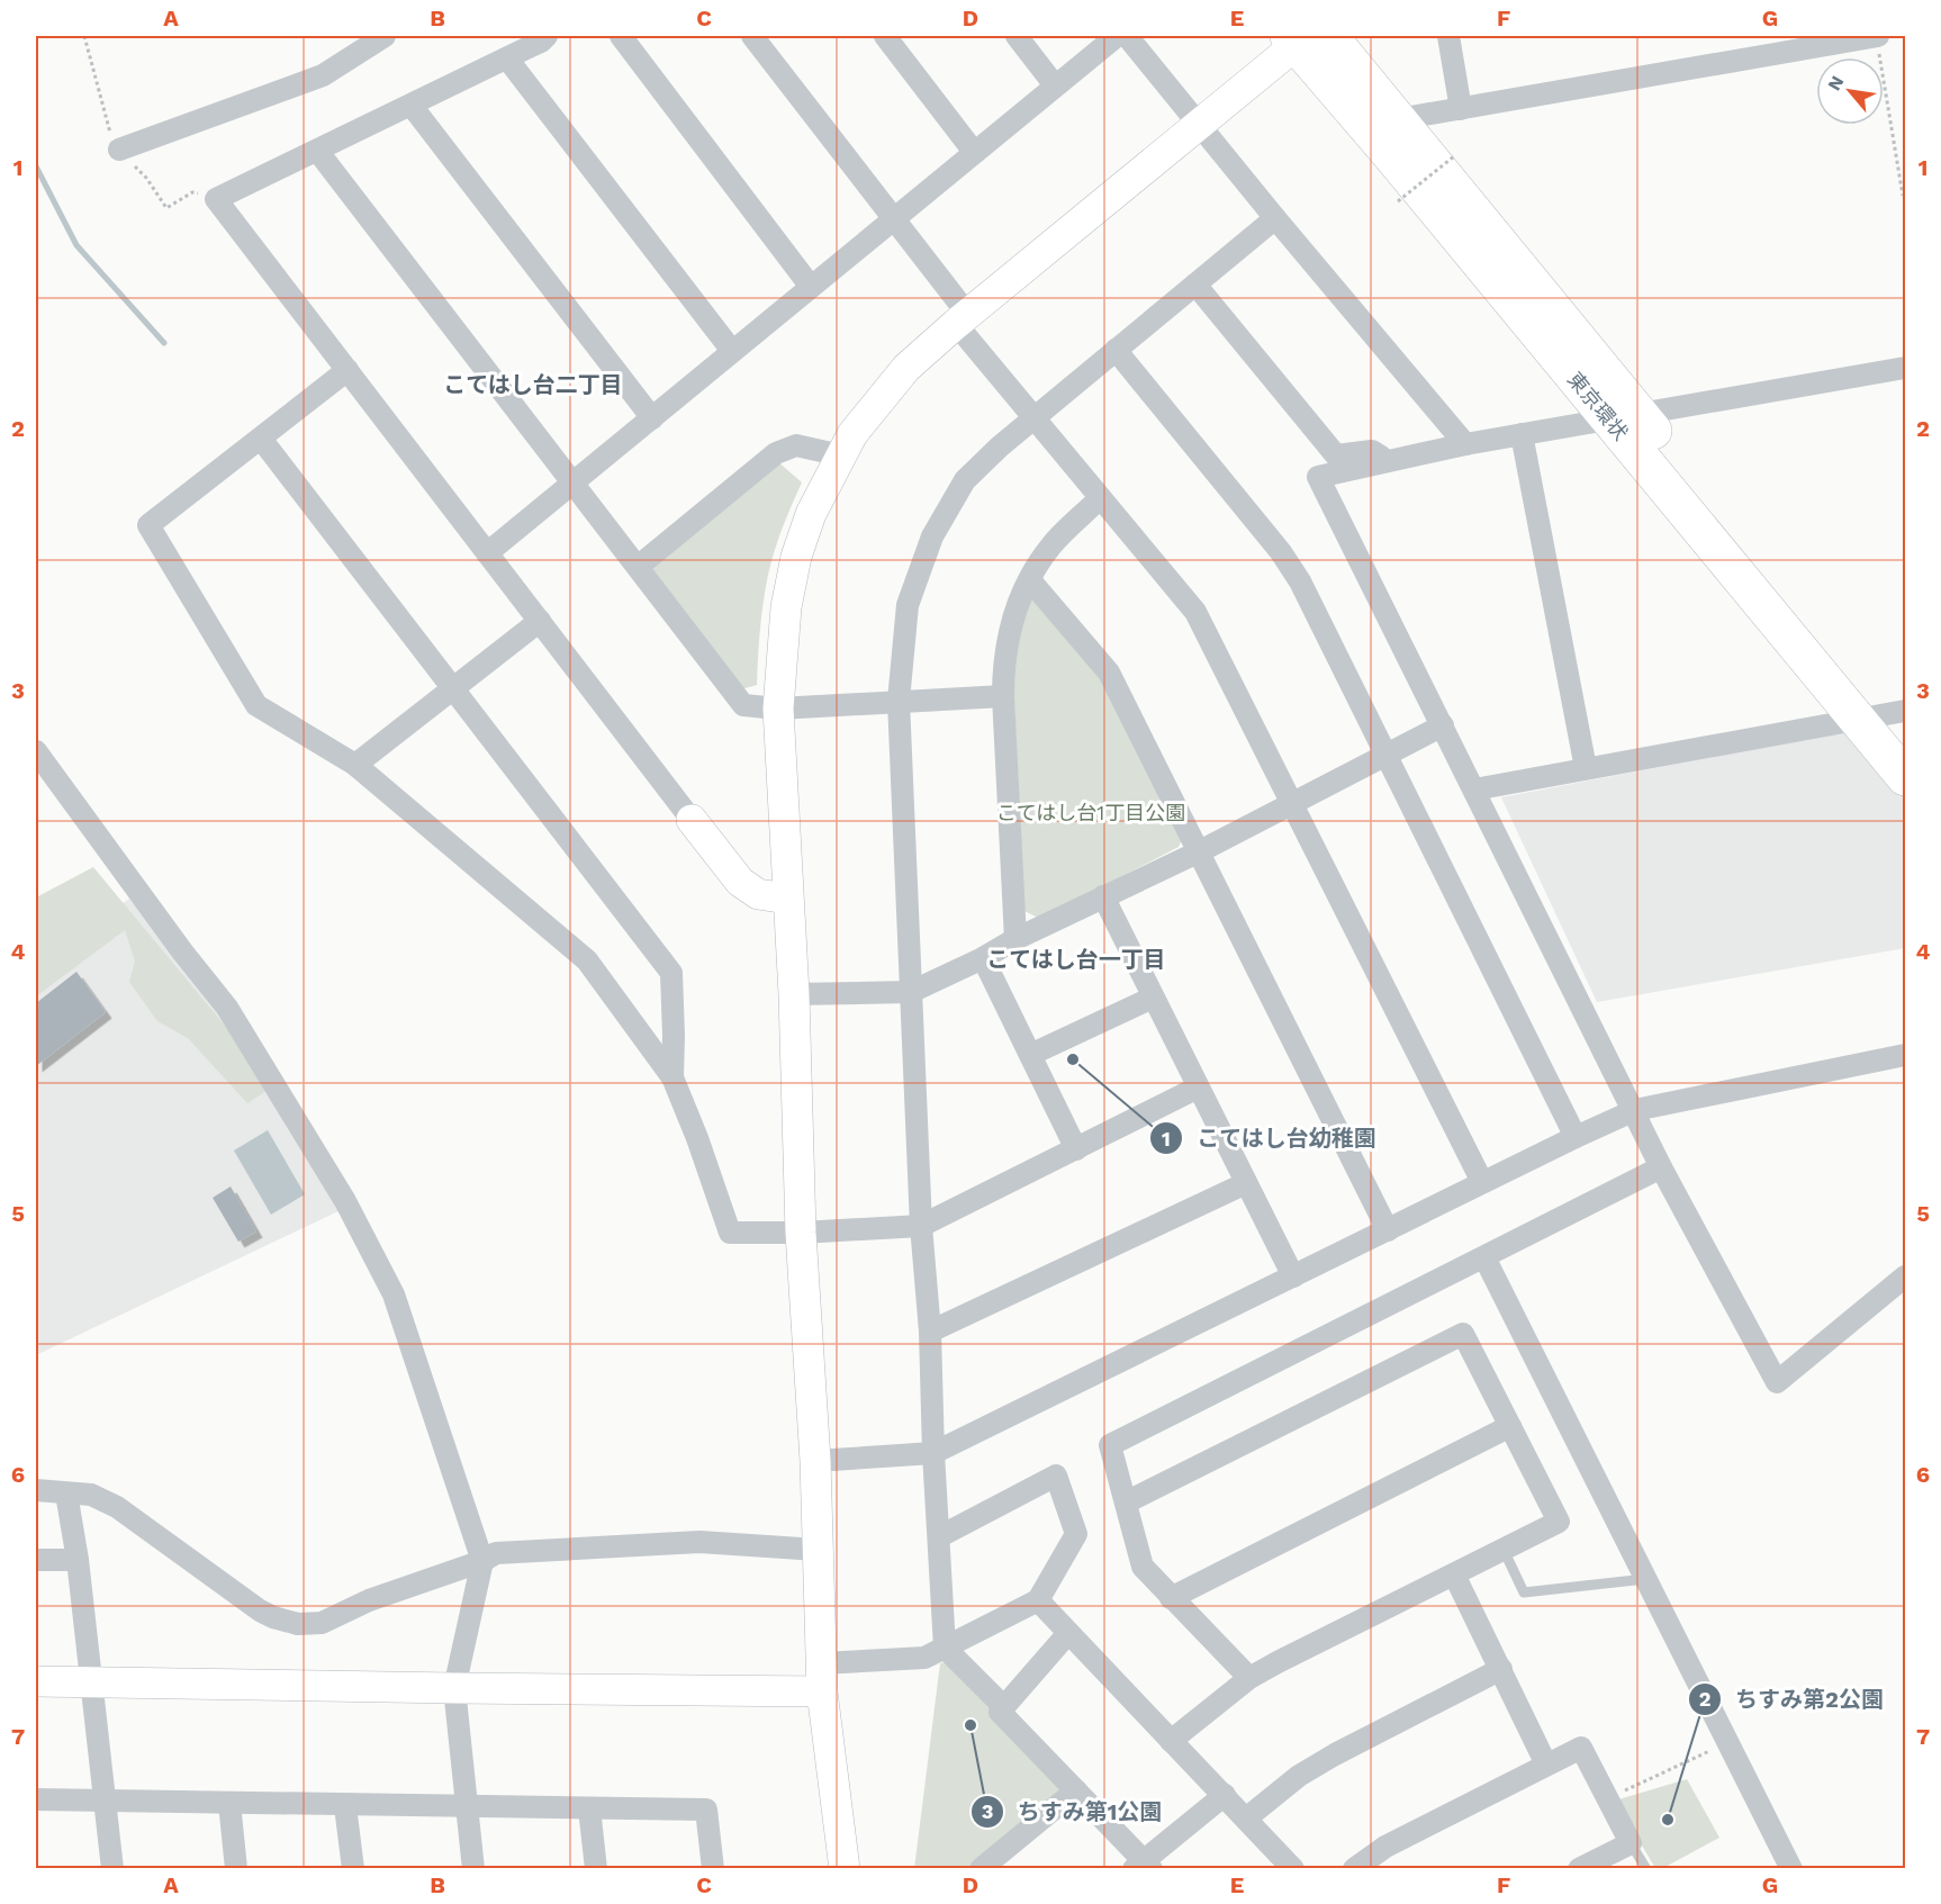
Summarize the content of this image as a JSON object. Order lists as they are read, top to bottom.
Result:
{
  "streets": {
    "highway": ["東京環状"]
  },
  "districts": ["こてはし台二丁目", "こてはし台一丁目"],
  "parks": ["こてはし台1丁目公園"],
  "places": ["こてはし台幼稚園", "ちすみ第1公園", "ちすみ第2公園"],
  "north": "top left",
  "grid": {
    "columns": [
      "A",
      "B",
      "C",
      "D",
      "E",
      "F",
      "G"
    ],
    "rows": [
      "1",
      "2",
      "3",
      "4",
      "5",
      "6",
      "7"
    ]
  }
}
